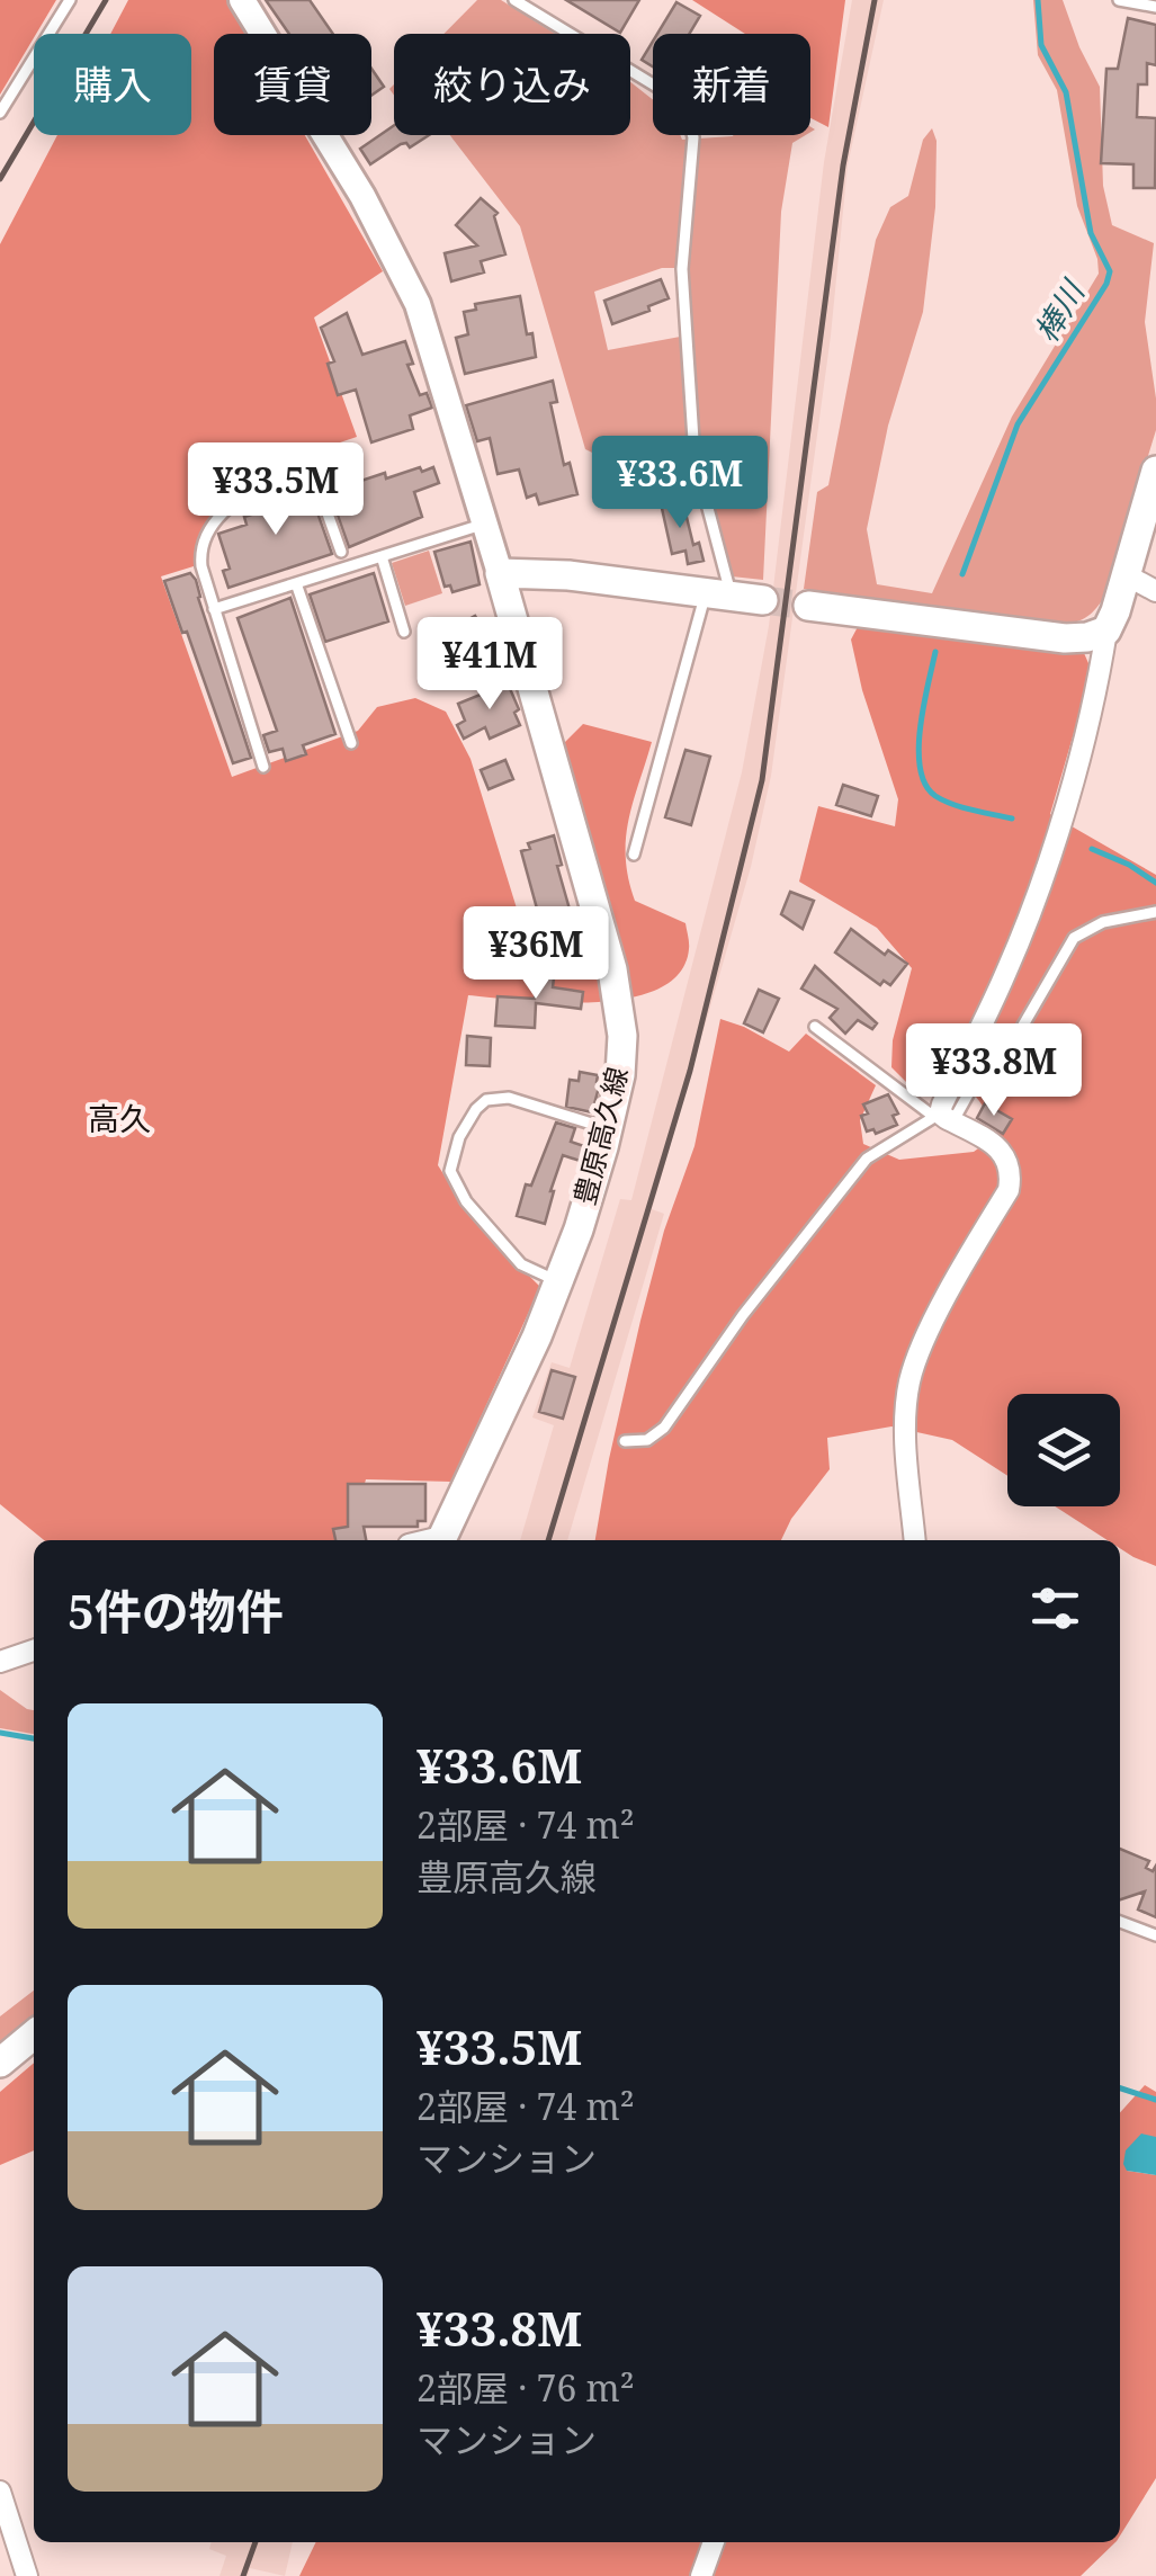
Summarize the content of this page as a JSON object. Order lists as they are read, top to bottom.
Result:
{
  "streets": {
    "main road": ["豊原高久線"]
  },
  "districts": ["高久"],
  "water": ["棒川"],
  "page": {
    "chip": [
      "購入",
      "賃貸",
      "絞り込み",
      "新着"
    ],
    "price": [
      "¥33.6M",
      "¥33.5M",
      "¥41M",
      "¥36M",
      "¥33.8M"
    ],
    "heading": "5件の物件",
    "list": [
      {
        "name": "¥33.6M",
        "note": "2部屋 · 74 m² · 豊原高久線"
      },
      {
        "name": "¥33.5M",
        "note": "2部屋 · 74 m² · マンション"
      },
      {
        "name": "¥33.8M",
        "note": "2部屋 · 76 m² · マンション"
      }
    ]
  }
}
